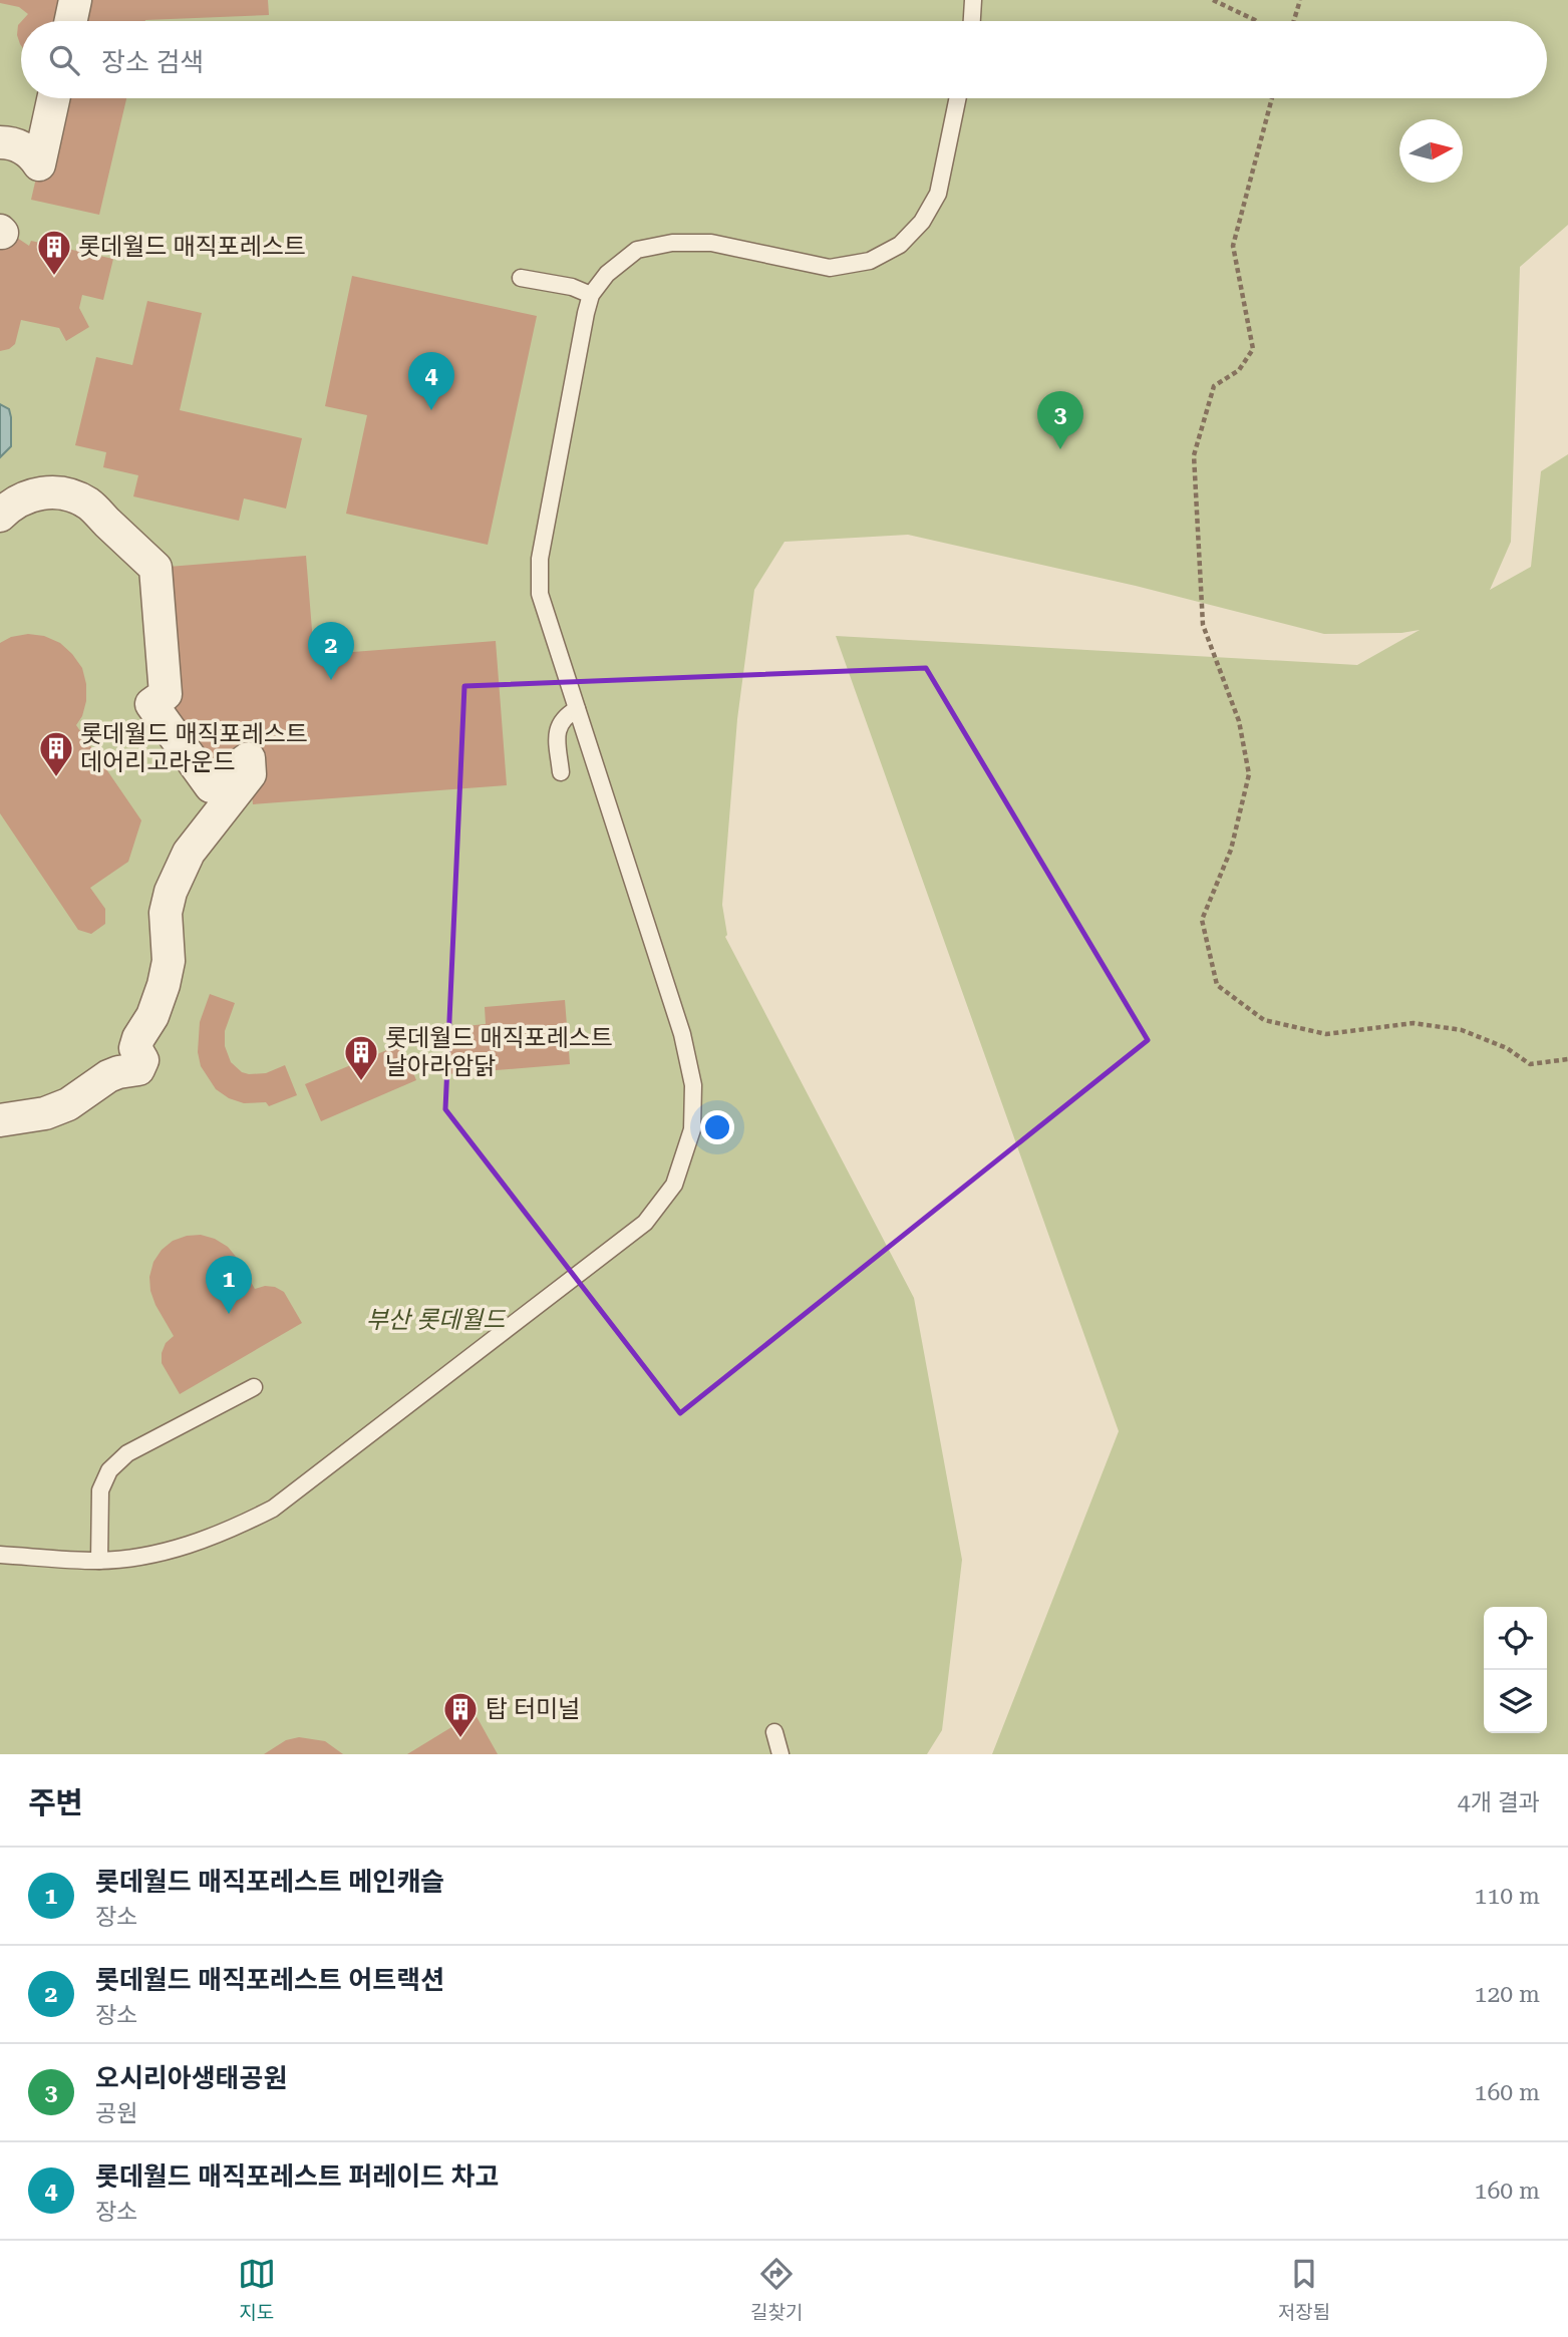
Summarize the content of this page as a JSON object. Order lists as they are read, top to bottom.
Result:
{
  "parks": ["부산 롯데월드"],
  "places": {
    "building": [
      "롯데월드 매직포레스트",
      "롯데월드 매직포레스트 데어리고라운드",
      "롯데월드 매직포레스트 날아라암닭",
      "탑 터미널"
    ]
  },
  "north": "right",
  "page": {
    "search": "장소 검색",
    "pins": [
      "4",
      "3",
      "2",
      "1"
    ],
    "heading": ["주변", "4개 결과"],
    "list": [
      {
        "mark": "1",
        "name": "롯데월드 매직포레스트 메인캐슬",
        "note": "장소",
        "value": "110 m"
      },
      {
        "mark": "2",
        "name": "롯데월드 매직포레스트 어트랙션",
        "note": "장소",
        "value": "120 m"
      },
      {
        "mark": "3",
        "name": "오시리아생태공원",
        "note": "공원",
        "value": "160 m"
      },
      {
        "mark": "4",
        "name": "롯데월드 매직포레스트 퍼레이드 차고",
        "note": "장소",
        "value": "160 m"
      }
    ],
    "nav": ["지도", "길찾기", "저장됨"]
  }
}
